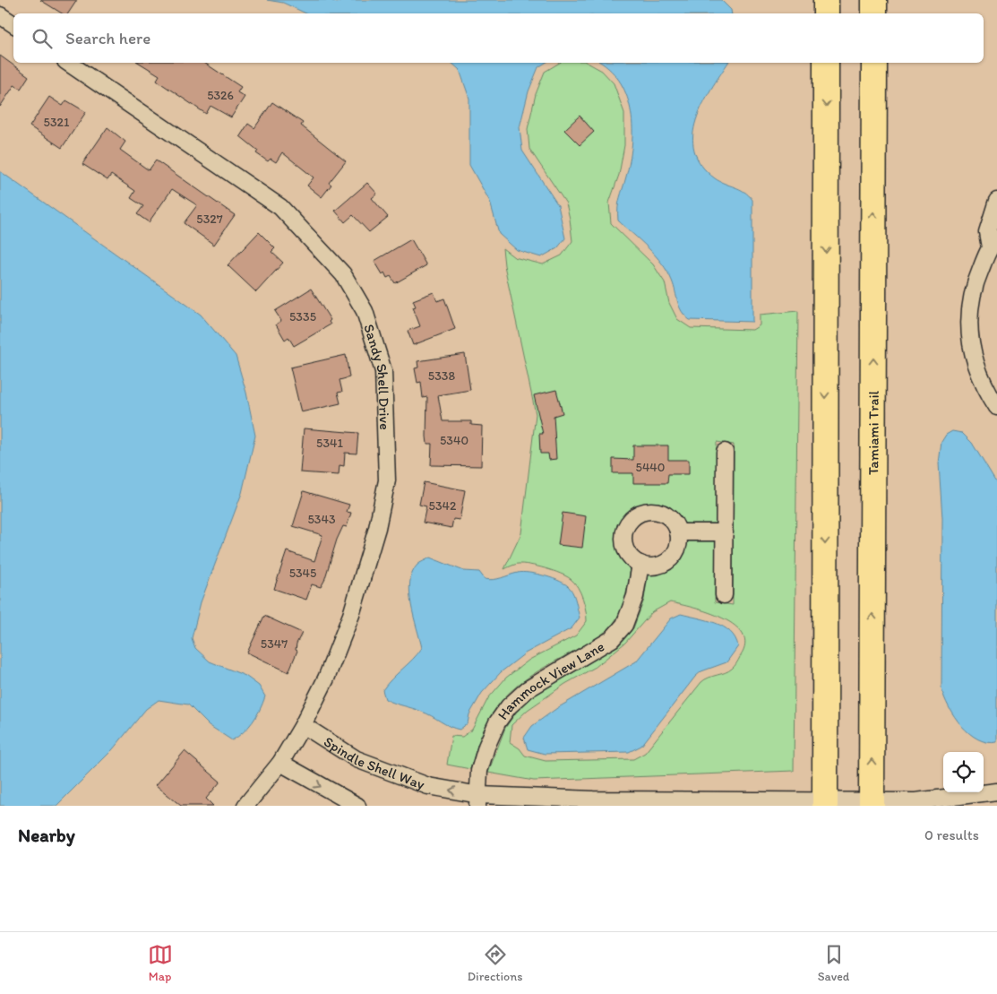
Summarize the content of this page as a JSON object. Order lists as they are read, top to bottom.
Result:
{
  "streets": {
    "main road": ["Tamiami Trail"],
    "street": ["Sandy Shell Drive", "Hammock View Lane", "Spindle Shell Way"]
  },
  "crossings": [
    ["Sandy Shell Drive", "Spindle Shell Way"],
    ["Tamiami Trail", "Spindle Shell Way"],
    ["Hammock View Lane", "Spindle Shell Way"]
  ],
  "house_numbers": [
    "5326",
    "5321",
    "5327",
    "5335",
    "5338",
    "5340",
    "5341",
    "5440",
    "5342",
    "5343",
    "5345",
    "5347"
  ],
  "page": {
    "search": "Search here",
    "heading": ["Nearby", "0 results"],
    "nav": ["Map", "Directions", "Saved"]
  }
}
